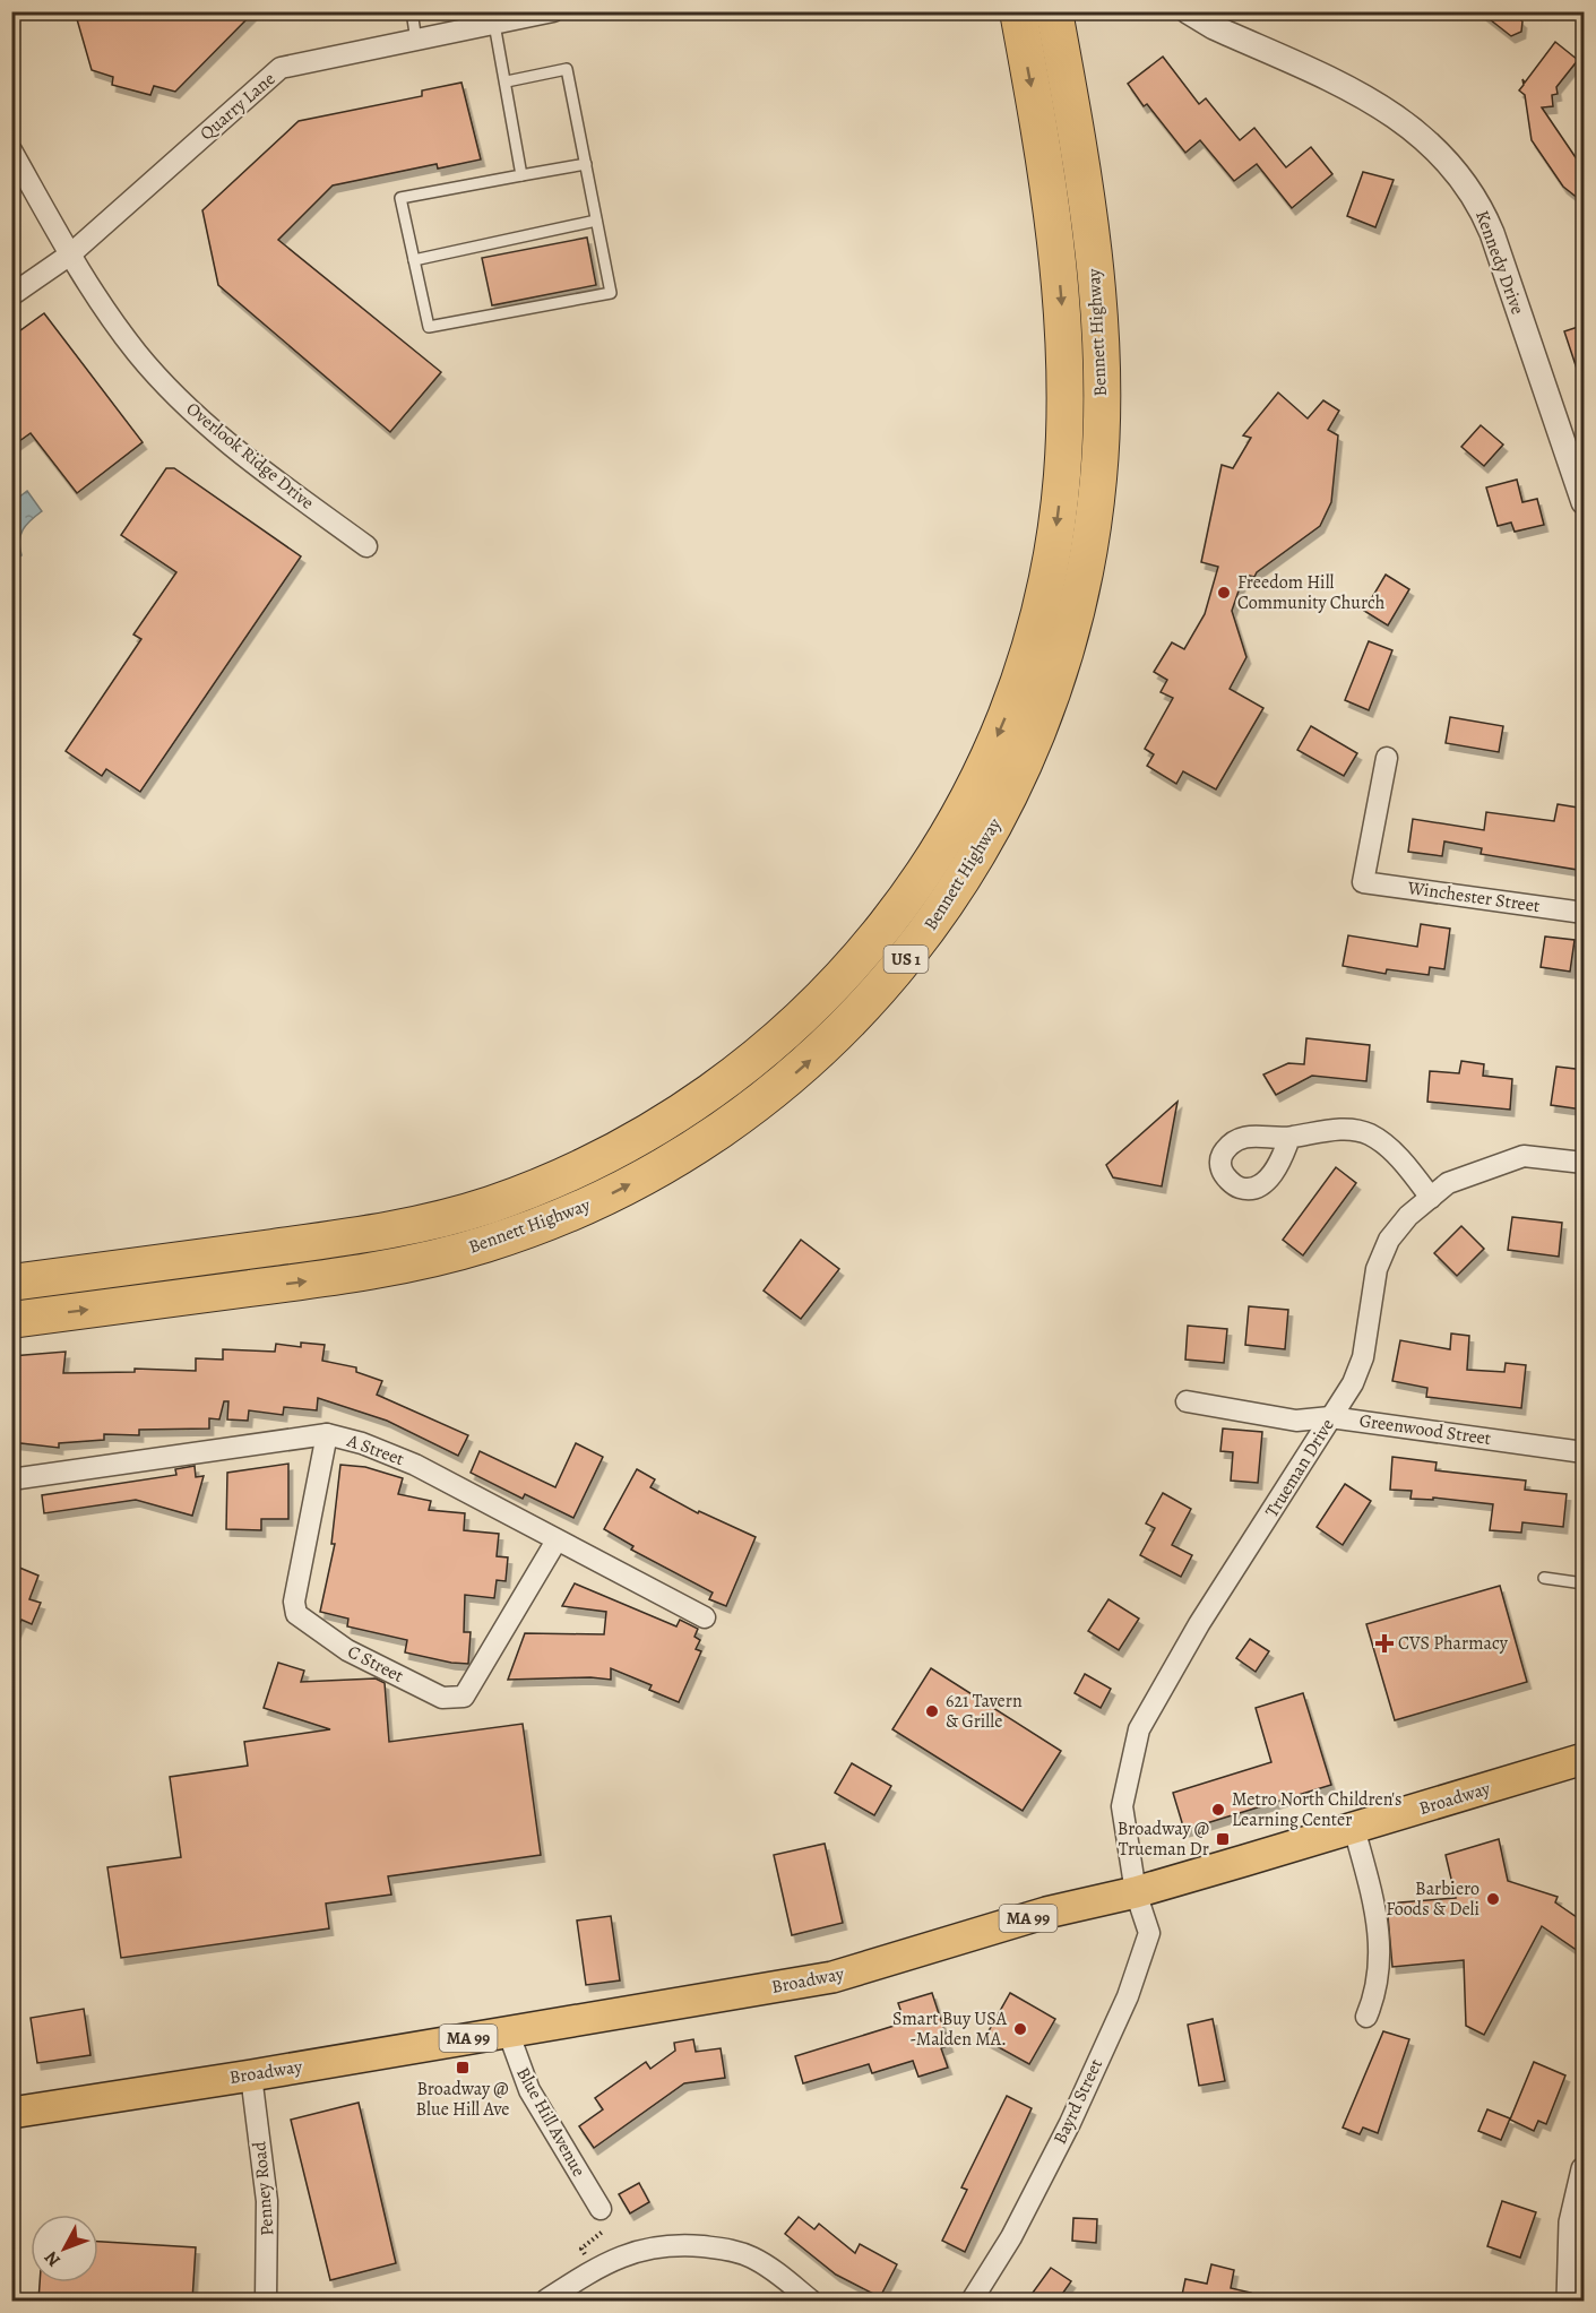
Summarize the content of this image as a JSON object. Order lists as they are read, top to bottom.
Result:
{
  "streets": {
    "highway": ["Bennett Highway", "US 1"],
    "main road": ["Broadway", "MA 99"],
    "street": [
      "Quarry Lane",
      "Kennedy Drive",
      "Overlook Ridge Drive",
      "Winchester Street",
      "Greenwood Street",
      "A Street",
      "Trueman Drive",
      "C Street",
      "Bayrd Street",
      "Blue Hill Avenue",
      "Penney Road"
    ]
  },
  "crossings": [
    ["Quarry Lane", "Overlook Ridge Drive"],
    ["Greenwood Street", "Trueman Drive"],
    ["A Street", "C Street"],
    ["Trueman Drive", "Broadway"],
    ["Trueman Drive", "Bayrd Street"],
    ["Broadway", "Bayrd Street"],
    ["Broadway", "Blue Hill Avenue"],
    ["Broadway", "Penney Road"]
  ],
  "places": {
    "other": [
      "Freedom Hill Community Church",
      "621 Tavern & Grille",
      "Metro North Children's Learning Center",
      "Barbiero Foods & Deli",
      "Smart Buy USA -Malden MA."
    ],
    "health": ["CVS Pharmacy"],
    "transit": ["Broadway @ Trueman Dr", "Broadway @ Blue Hill Ave"]
  },
  "north": "bottom left"
}
